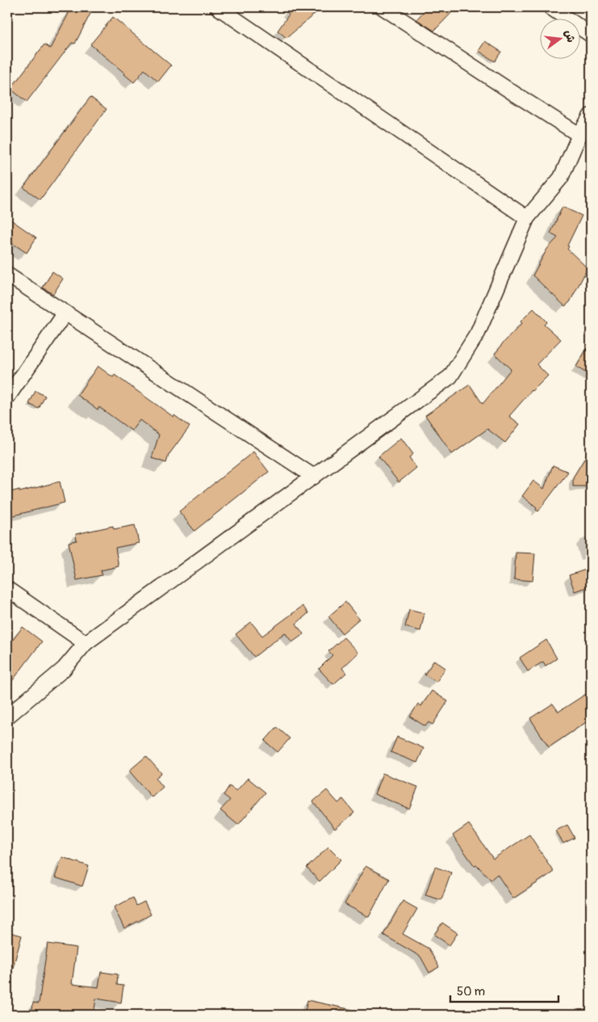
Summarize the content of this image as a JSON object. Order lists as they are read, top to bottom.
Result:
{
  "scale_bar": "50 m",
  "north": "right"
}
